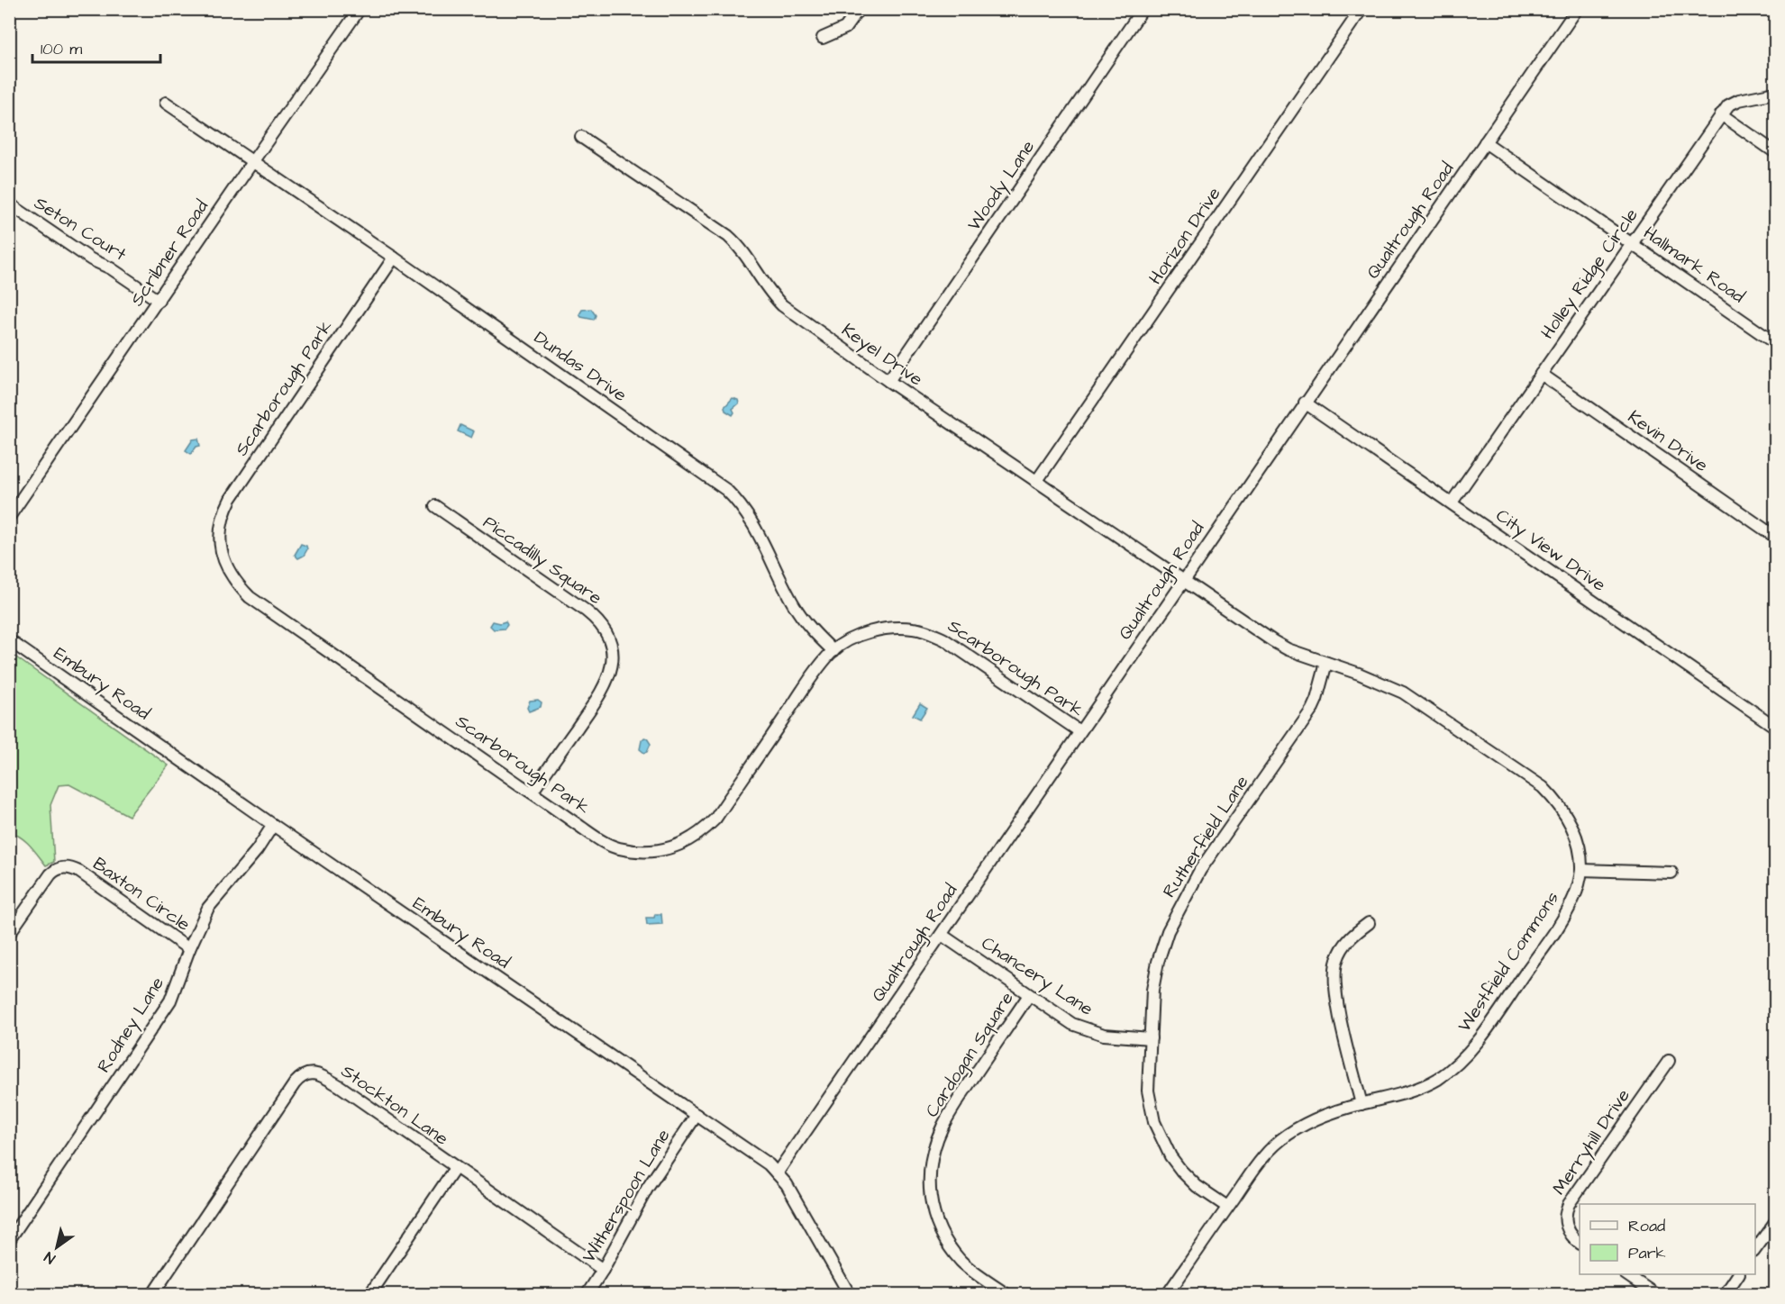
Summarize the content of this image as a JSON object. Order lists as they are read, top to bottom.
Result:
{
  "streets": {
    "street": [
      "Woody Lane",
      "Qualtrough Road",
      "Seton Court",
      "Horizon Drive",
      "Scribner Road",
      "Hallmark Road",
      "Holley Ridge Circle",
      "Keyel Drive",
      "Dundas Drive",
      "Scarborough Park",
      "Kevin Drive",
      "City View Drive",
      "Piccadilly Square",
      "Embury Road",
      "Rutherfield Lane",
      "Baxton Circle",
      "Westfield Commons",
      "Chancery Lane",
      "Rodney Lane",
      "Cardogan Square",
      "Stockton Lane",
      "Merryhill Drive",
      "Witherspoon Lane"
    ]
  },
  "crossings": [
    ["Woody Lane", "Keyel Drive"],
    ["Qualtrough Road", "Hallmark Road"],
    ["Qualtrough Road", "Keyel Drive"],
    ["Qualtrough Road", "Scarborough Park"],
    ["Qualtrough Road", "City View Drive"],
    ["Qualtrough Road", "Embury Road"],
    ["Qualtrough Road", "Westfield Commons"],
    ["Qualtrough Road", "Chancery Lane"],
    ["Seton Court", "Scribner Road"],
    ["Horizon Drive", "Keyel Drive"],
    ["Scribner Road", "Dundas Drive"],
    ["Hallmark Road", "Holley Ridge Circle"],
    ["Holley Ridge Circle", "Kevin Drive"],
    ["Holley Ridge Circle", "City View Drive"],
    ["Keyel Drive", "Westfield Commons"],
    ["Dundas Drive", "Scarborough Park"],
    ["Scarborough Park", "Piccadilly Square"],
    ["Embury Road", "Rodney Lane"],
    ["Embury Road", "Witherspoon Lane"],
    ["Rutherfield Lane", "Westfield Commons"],
    ["Rutherfield Lane", "Chancery Lane"],
    ["Baxton Circle", "Rodney Lane"],
    ["Chancery Lane", "Cardogan Square"],
    ["Stockton Lane", "Witherspoon Lane"]
  ],
  "legend": ["Road", "Park"],
  "scale_bar": "100 m",
  "north": "bottom left"
}
